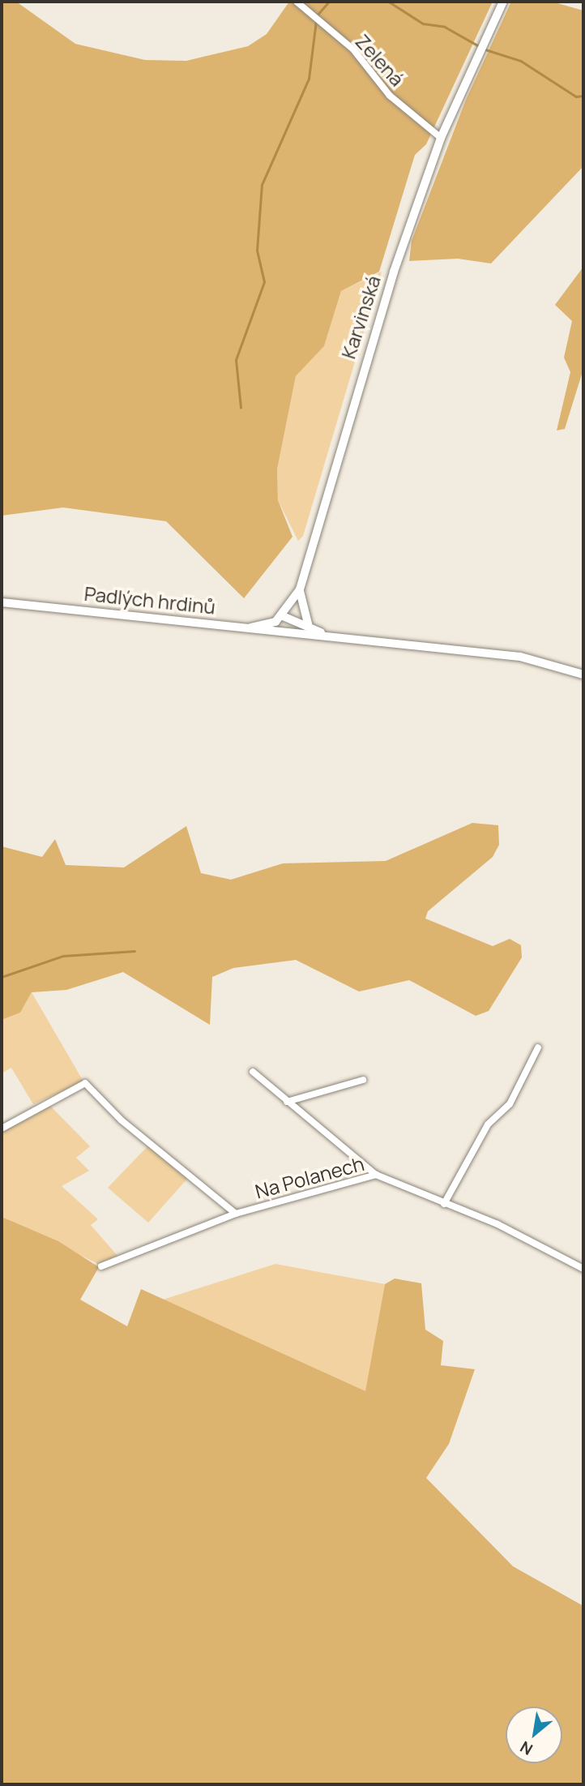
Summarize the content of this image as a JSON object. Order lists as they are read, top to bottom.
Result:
{
  "streets": {
    "main road": ["Karvinská", "Padlých hrdinů"],
    "street": ["Zelená", "Na Polanech"]
  },
  "crossings": [
    ["Zelená", "Karvinská"],
    ["Karvinská", "Padlých hrdinů"]
  ],
  "north": "bottom left"
}
